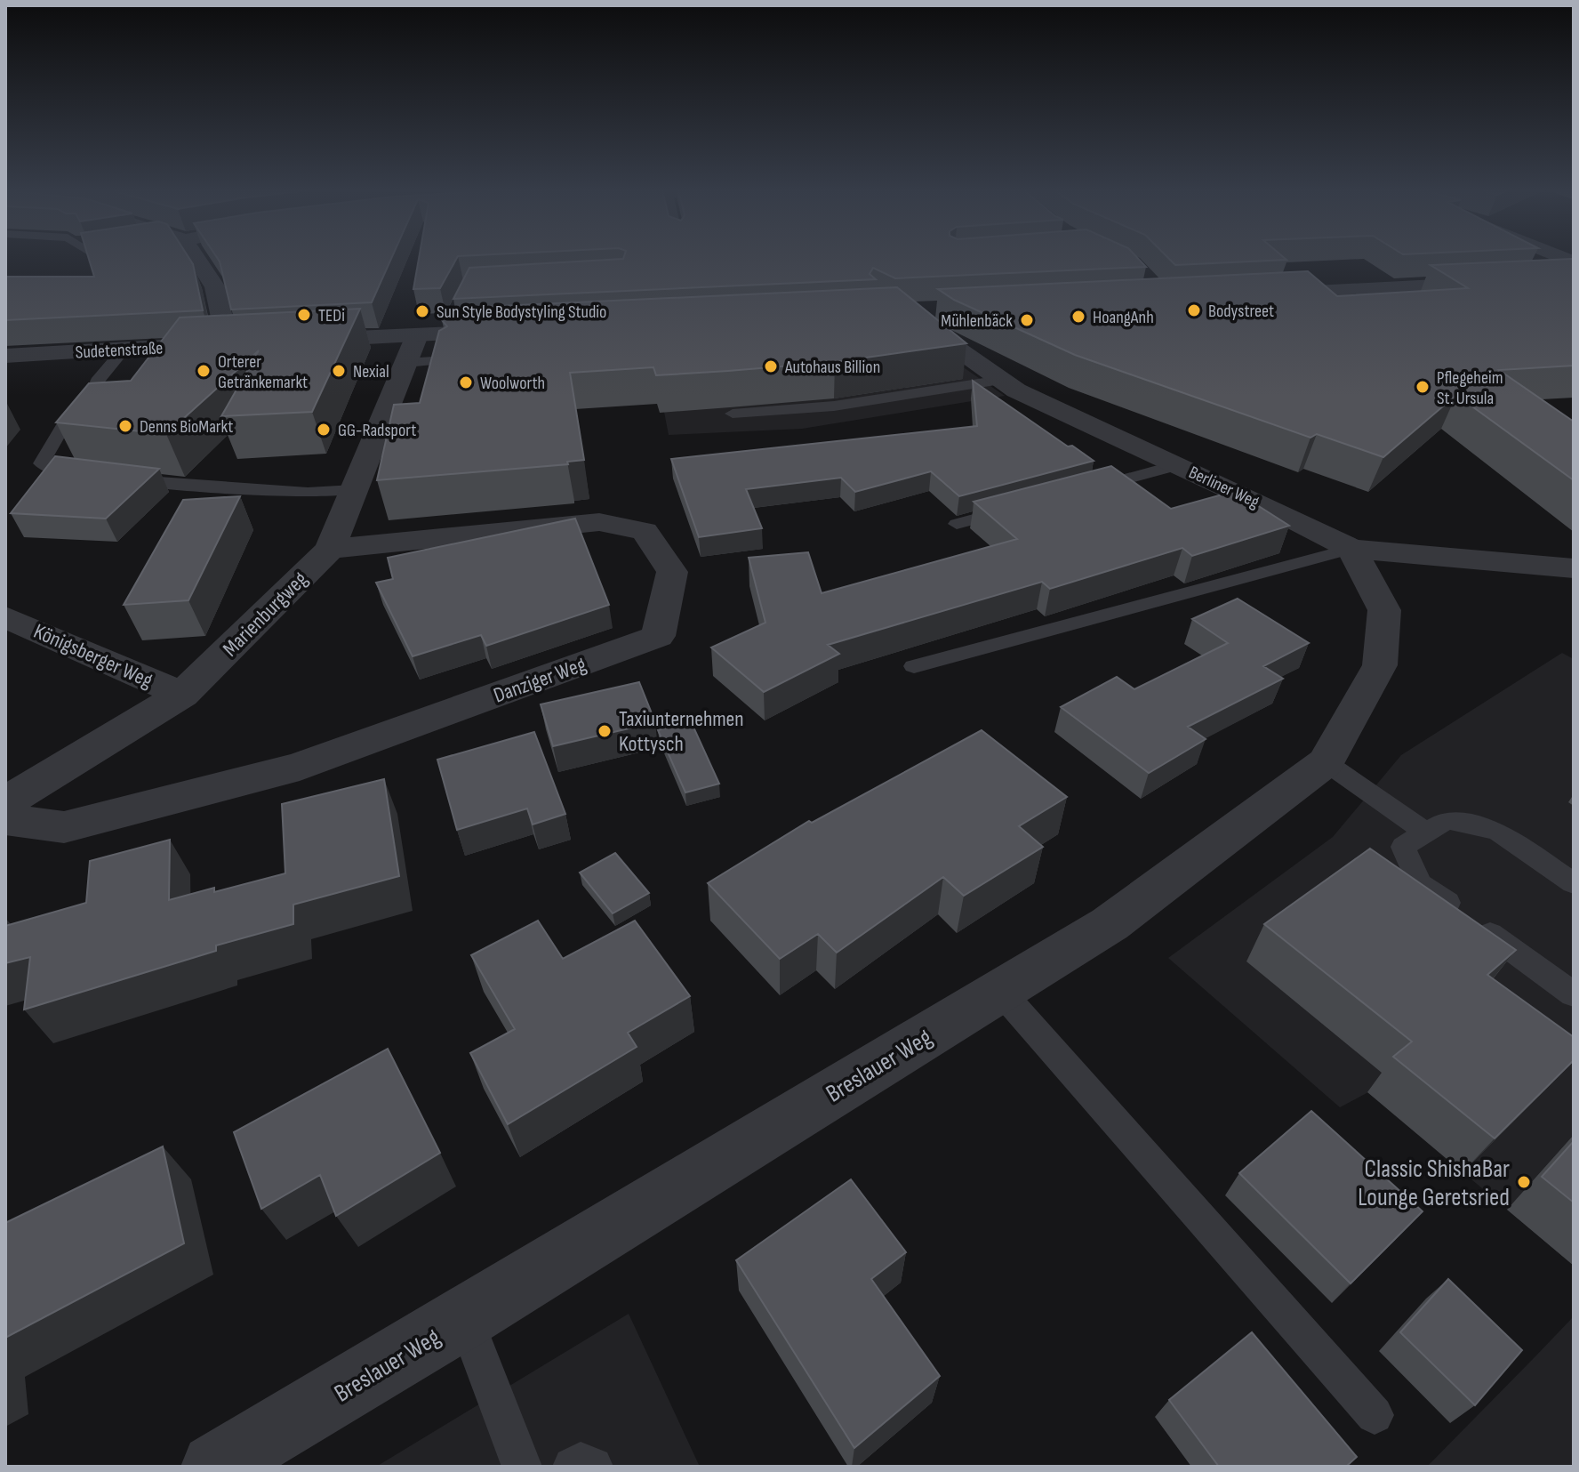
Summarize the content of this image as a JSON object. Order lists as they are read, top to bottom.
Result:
{
  "streets": {
    "street": [
      "Sudetenstraße",
      "Berliner Weg",
      "Marienburgweg",
      "Königsberger Weg",
      "Danziger Weg",
      "Breslauer Weg"
    ]
  },
  "crossings": [
    ["Berliner Weg", "Breslauer Weg"],
    ["Marienburgweg", "Königsberger Weg"],
    ["Marienburgweg", "Danziger Weg"]
  ],
  "places": [
    "Bodystreet",
    "Sun Style Bodystyling Studio",
    "TEDi",
    "HoangAnh",
    "Mühlenbäck",
    "Autohaus Billion",
    "Orterer Getränkemarkt",
    "Nexial",
    "Woolworth",
    "Pflegeheim St. Ursula",
    "Denns BioMarkt",
    "GG-Radsport",
    "Taxiunternehmen Kottysch",
    "Classic ShishaBar Lounge Geretsried"
  ]
}
